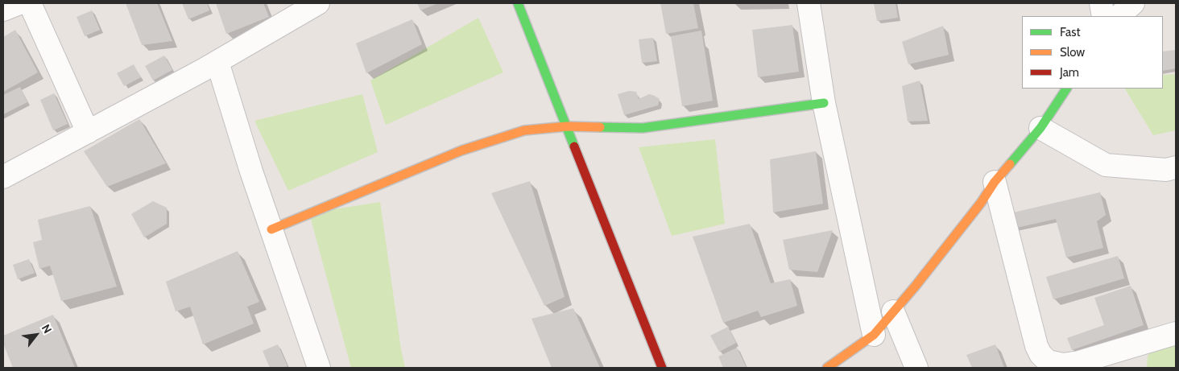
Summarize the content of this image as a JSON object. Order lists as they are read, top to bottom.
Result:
{
  "legend": ["Fast", "Slow", "Jam"],
  "north": "top right"
}
